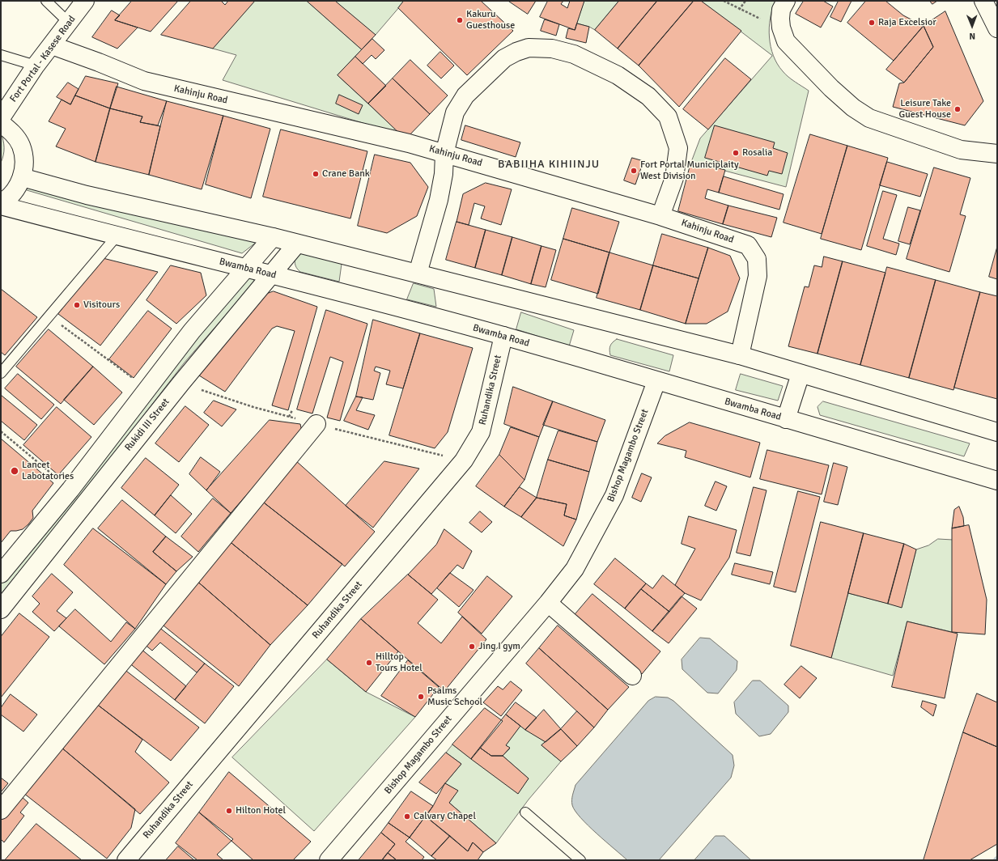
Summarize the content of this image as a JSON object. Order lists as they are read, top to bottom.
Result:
{
  "streets": {
    "main road": [
      "Fort Portal - Kasese Road",
      "Kahinju Road",
      "Bwamba Road",
      "Ruhandika Street",
      "Rukidi III Street",
      "Bishop Magambo Street"
    ]
  },
  "crossings": [
    ["Fort Portal - Kasese Road", "Kahinju Road"],
    ["Bwamba Road", "Ruhandika Street"],
    ["Bwamba Road", "Rukidi III Street"],
    ["Bwamba Road", "Bishop Magambo Street"]
  ],
  "districts": ["BABIIHA KIHIINJU"],
  "places": [
    "Kakuru Guesthouse",
    "Raja Excelsior",
    "Leisure Take Guest House",
    "Rosalia",
    "Fort Portal Municiplaity West Division",
    "Crane Bank",
    "Visitours",
    "Lancet Labotatories",
    "Jing I gym",
    "Hilltop Tours Hotel",
    "Psalms Music School",
    "Hilton Hotel",
    "Calvary Chapel"
  ],
  "north": "bottom"
}
